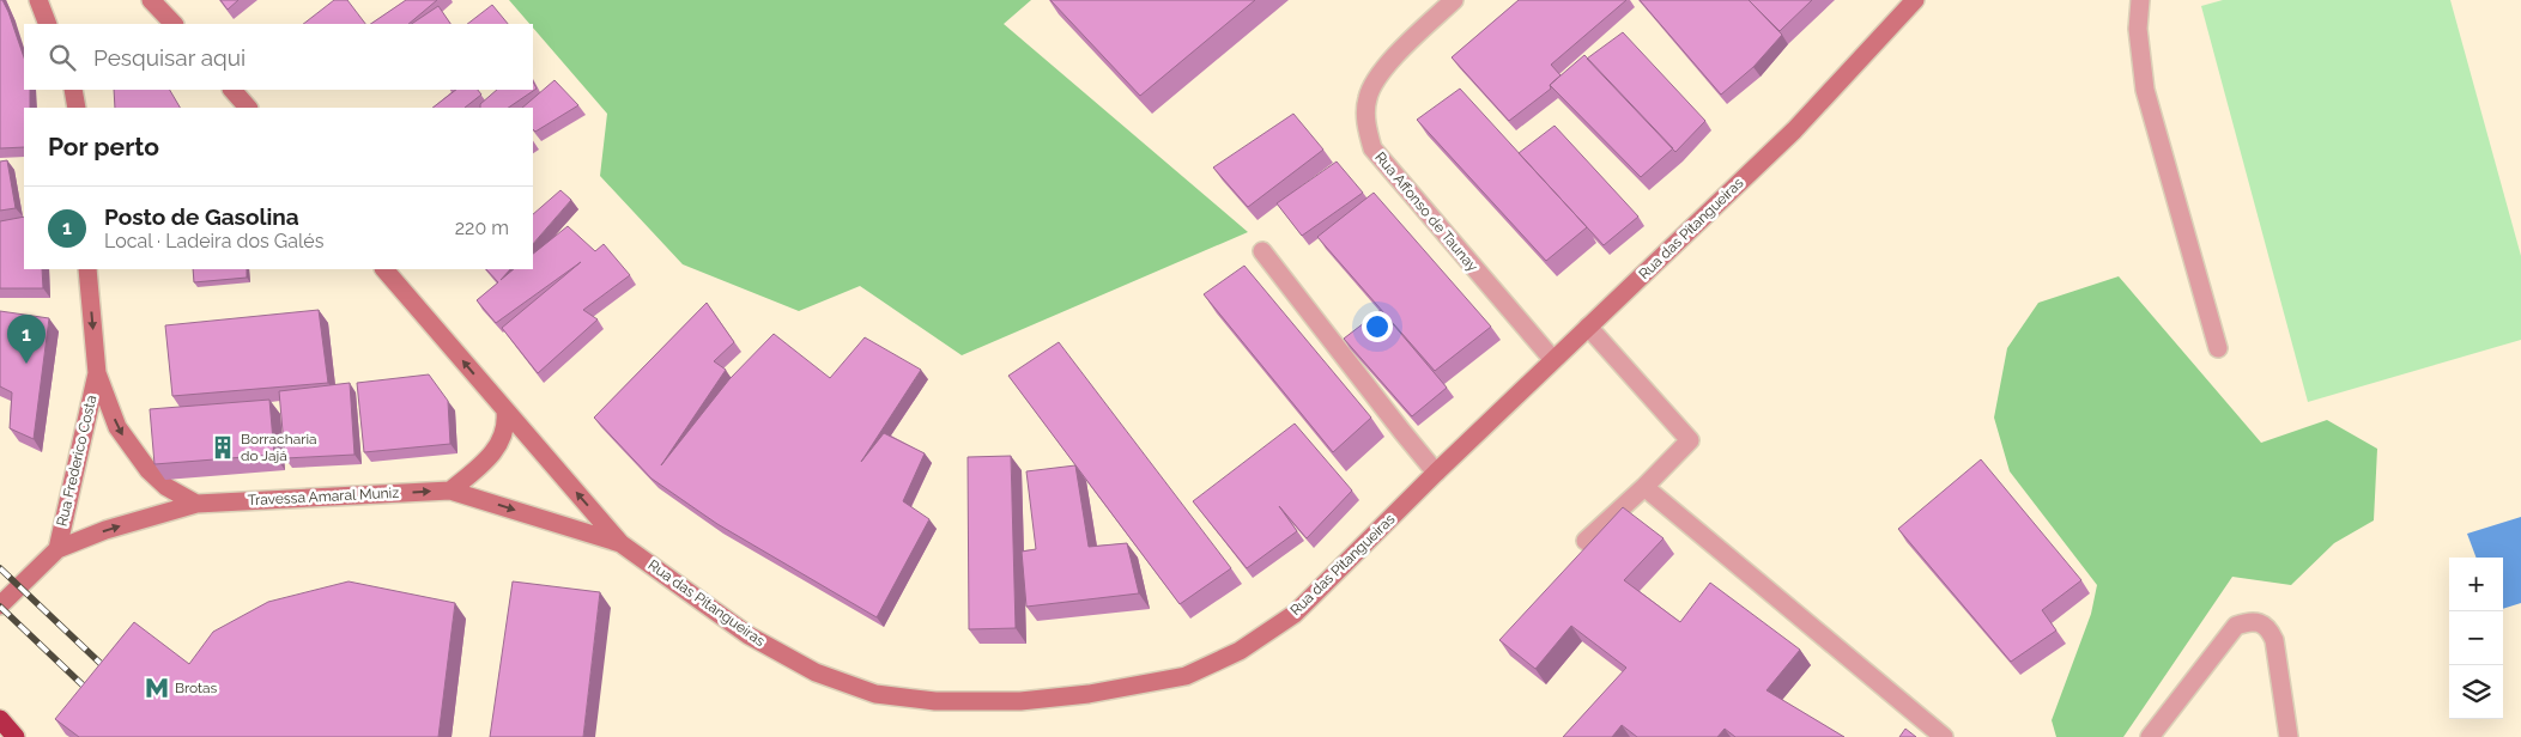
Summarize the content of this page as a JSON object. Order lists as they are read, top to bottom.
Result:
{
  "streets": {
    "street": [
      "Rua Affonso de Taunay",
      "Rua das Pitangueiras",
      "Rua Frederico Costa",
      "Travessa Amaral Muniz"
    ]
  },
  "crossings": [
    ["Rua Affonso de Taunay", "Rua das Pitangueiras"],
    ["Rua das Pitangueiras", "Travessa Amaral Muniz"],
    ["Rua Frederico Costa", "Travessa Amaral Muniz"]
  ],
  "one_way": ["Rua Frederico Costa", "Travessa Amaral Muniz"],
  "places": {
    "building": ["Borracharia do Jajá"],
    "metro station": ["Brotas"]
  },
  "page": {
    "search": "Pesquisar aqui",
    "heading": "Por perto",
    "list": [
      {
        "mark": "1",
        "name": "Posto de Gasolina",
        "note": "Local · Ladeira dos Galés",
        "value": "220 m"
      }
    ],
    "pins": "1",
    "map_buttons": ["+", "−"]
  }
}
